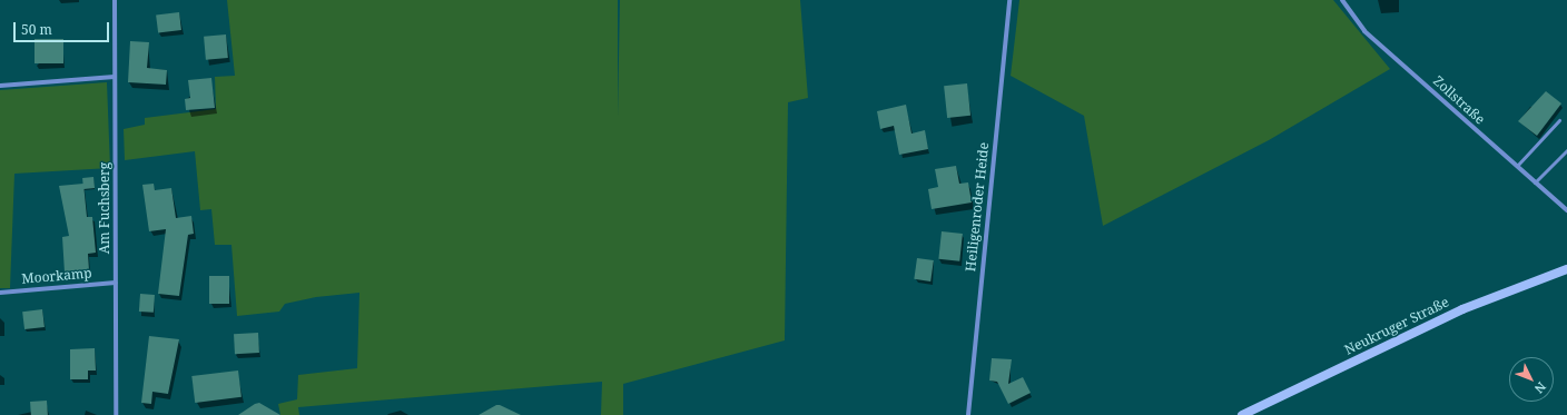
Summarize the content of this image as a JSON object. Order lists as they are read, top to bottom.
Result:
{
  "streets": {
    "street": [
      "Zollstraße",
      "Heiligenroder Heide",
      "Am Fuchsberg",
      "Moorkamp",
      "Neukruger Straße"
    ]
  },
  "crossings": [
    ["Am Fuchsberg", "Moorkamp"]
  ],
  "scale_bar": "50 m",
  "north": "bottom right"
}
